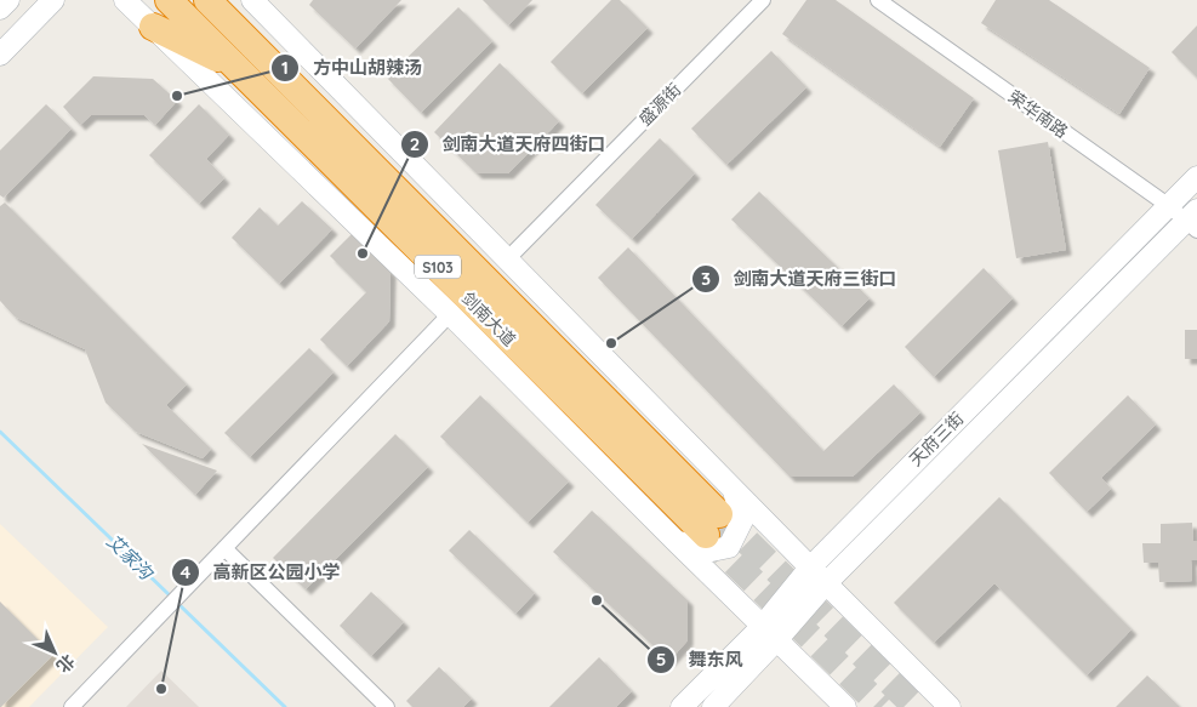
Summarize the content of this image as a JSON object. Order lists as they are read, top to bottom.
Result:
{
  "streets": {
    "highway": ["S103", "剑南大道"],
    "main road": ["天府三街"],
    "street": ["盛源街", "荣华南路"]
  },
  "crossings": [
    ["荣华南路", "天府三街"]
  ],
  "water": ["艾家沟"],
  "places": [
    "方中山胡辣汤",
    "剑南大道天府四街口",
    "剑南大道天府三街口",
    "舞东风",
    "高新区公园小学"
  ],
  "north": "bottom right"
}
